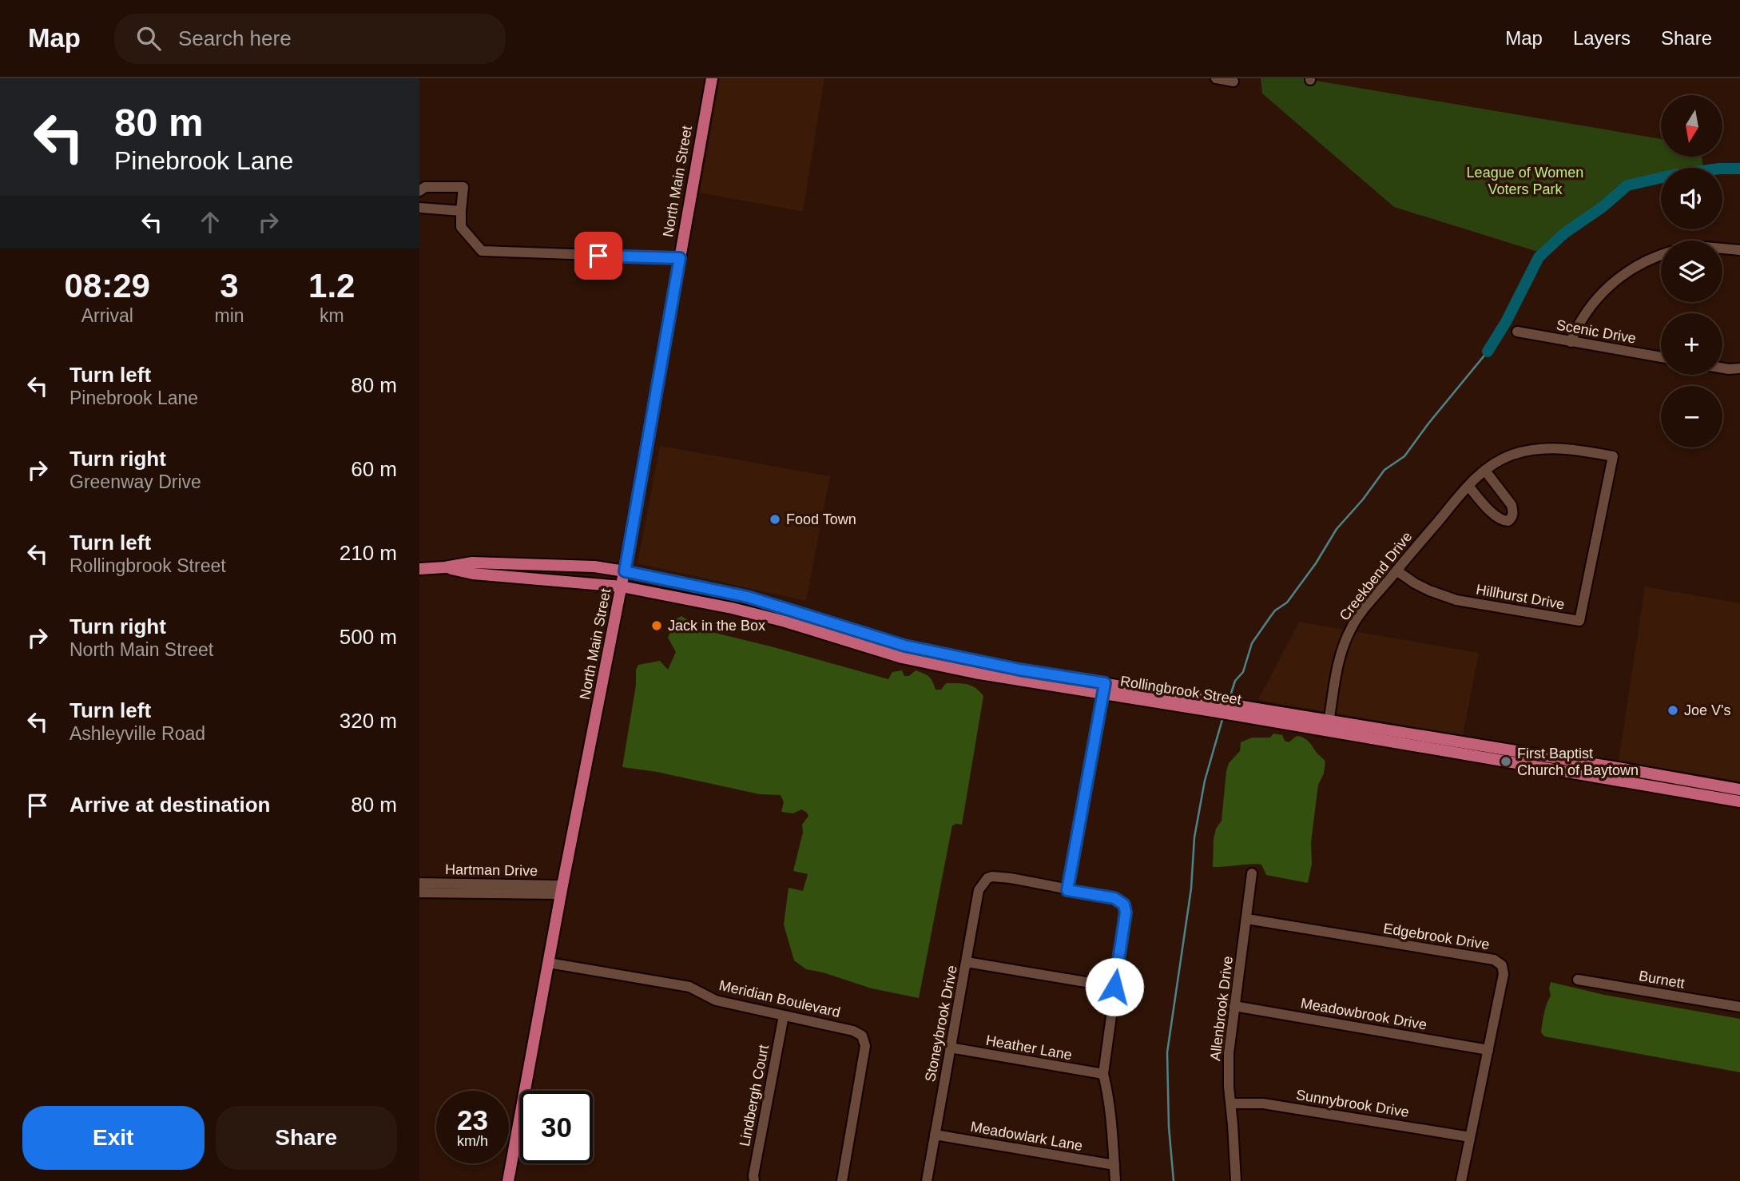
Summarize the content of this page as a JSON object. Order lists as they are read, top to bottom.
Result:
{
  "streets": {
    "main road": ["North Main Street", "Rollingbrook Street"],
    "street": [
      "Scenic Drive",
      "Creekbend Drive",
      "Hillhurst Drive",
      "Hartman Drive",
      "Edgebrook Drive",
      "Burnett",
      "Meridian Boulevard",
      "Allenbrook Drive",
      "Meadowbrook Drive",
      "Stoneybrook Drive",
      "Heather Lane",
      "Lindbergh Court",
      "Sunnybrook Drive",
      "Meadowlark Lane"
    ]
  },
  "crossings": [
    ["North Main Street", "Rollingbrook Street"],
    ["North Main Street", "Hartman Drive"],
    ["North Main Street", "Meridian Boulevard"],
    ["Creekbend Drive", "Hillhurst Drive"],
    ["Creekbend Drive", "Rollingbrook Street"],
    ["Edgebrook Drive", "Allenbrook Drive"],
    ["Edgebrook Drive", "Meadowbrook Drive"],
    ["Edgebrook Drive", "Sunnybrook Drive"],
    ["Meridian Boulevard", "Lindbergh Court"],
    ["Allenbrook Drive", "Meadowbrook Drive"],
    ["Allenbrook Drive", "Sunnybrook Drive"],
    ["Stoneybrook Drive", "Heather Lane"],
    ["Stoneybrook Drive", "Meadowlark Lane"]
  ],
  "parks": ["League of Women Voters Park"],
  "places": [
    "Food Town",
    "Jack in the Box",
    "Joe V's",
    "First Baptist Church of Baytown"
  ],
  "north": "bottom",
  "page": {
    "header": "Map",
    "search": "Search here",
    "nav": ["Map", "Layers", "Share"],
    "turn": ["80 m", "Pinebrook Lane"],
    "map_buttons": ["+", "−"],
    "eta": [
      "08:29",
      "Arrival",
      "3",
      "min",
      "1.2",
      "km"
    ],
    "list": [
      {
        "name": "Turn left",
        "note": "Pinebrook Lane",
        "value": "80 m"
      },
      {
        "name": "Turn right",
        "note": "Greenway Drive",
        "value": "60 m"
      },
      {
        "name": "Turn left",
        "note": "Rollingbrook Street",
        "value": "210 m"
      },
      {
        "name": "Turn right",
        "note": "North Main Street",
        "value": "500 m"
      },
      {
        "name": "Turn left",
        "note": "Ashleyville Road",
        "value": "320 m"
      },
      {
        "name": "Arrive at destination",
        "value": "80 m"
      }
    ],
    "speed": "23 km/h",
    "limit": "30",
    "buttons": ["Exit", "Share"]
  }
}
